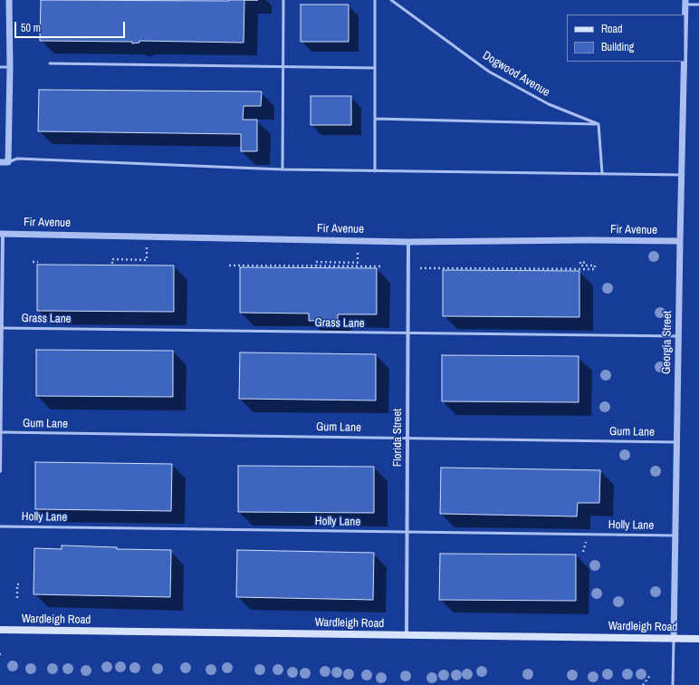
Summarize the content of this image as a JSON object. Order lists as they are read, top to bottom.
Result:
{
  "streets": {
    "main road": ["Wardleigh Road"],
    "street": ["Fir Avenue", "Georgia Street", "Florida Street"],
    "lane": [
      "Dogwood Avenue",
      "Grass Lane",
      "Gum Lane",
      "Holly Lane"
    ]
  },
  "crossings": [
    ["Fir Avenue", "Georgia Street"],
    ["Fir Avenue", "Florida Street"],
    ["Grass Lane", "Georgia Street"],
    ["Grass Lane", "Florida Street"],
    ["Georgia Street", "Gum Lane"],
    ["Georgia Street", "Holly Lane"],
    ["Georgia Street", "Wardleigh Road"],
    ["Gum Lane", "Florida Street"],
    ["Florida Street", "Holly Lane"],
    ["Florida Street", "Wardleigh Road"]
  ],
  "legend": ["Road", "Building"],
  "scale_bar": "50 m"
}
